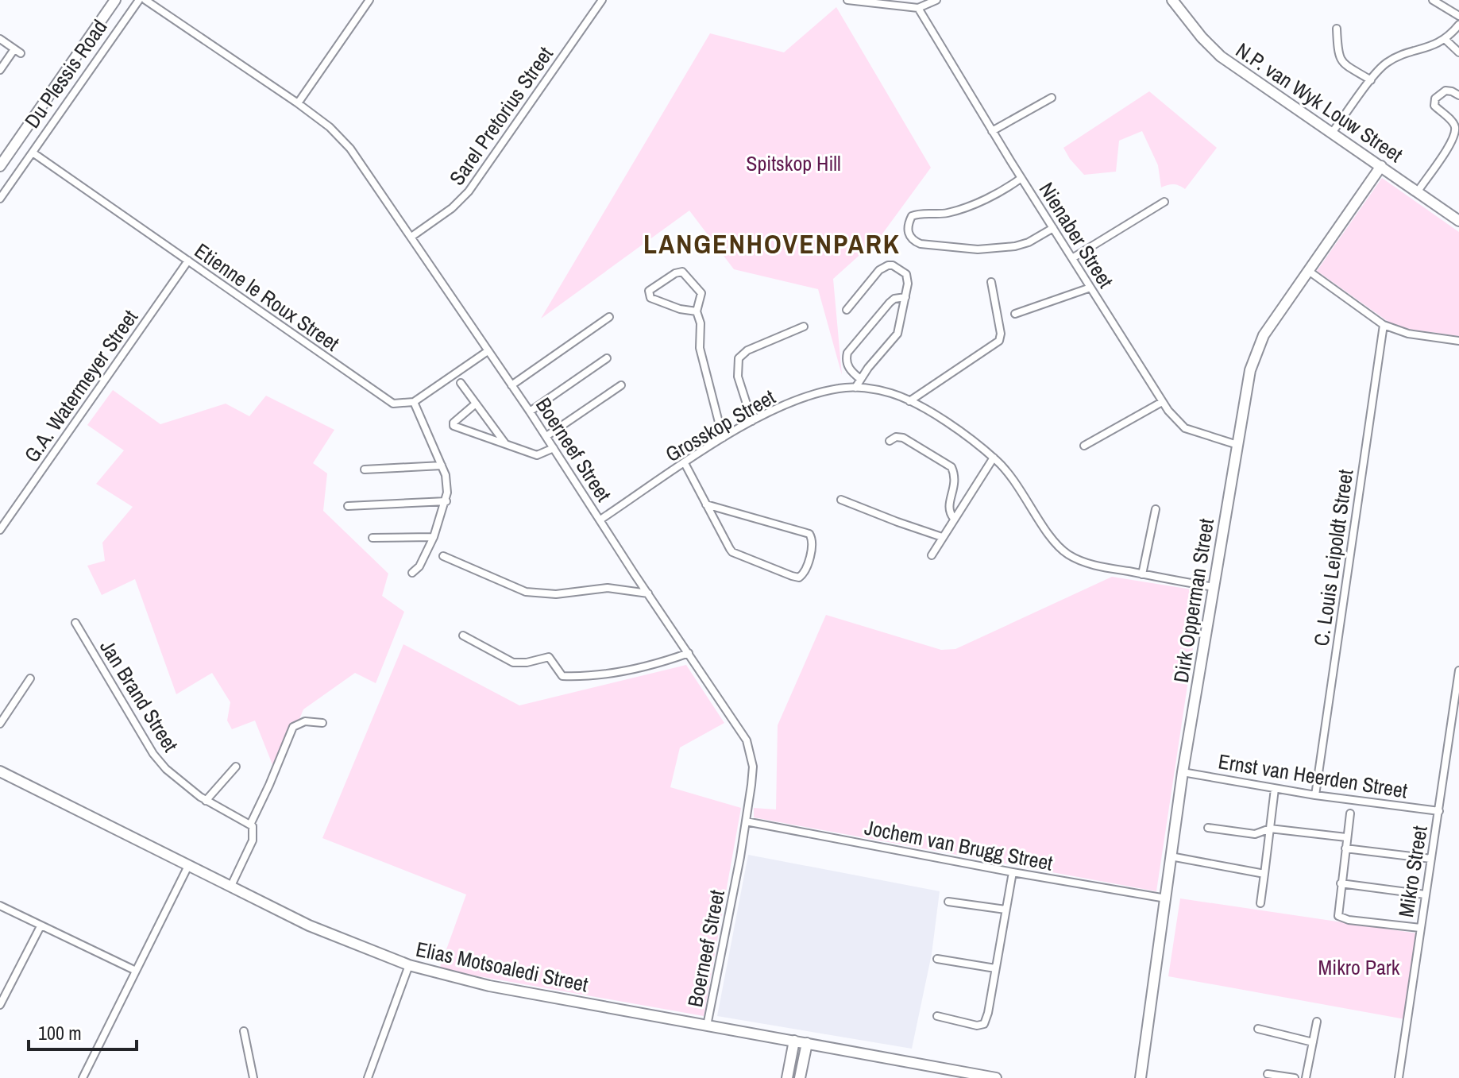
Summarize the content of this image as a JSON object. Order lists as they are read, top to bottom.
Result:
{
  "streets": {
    "street": [
      "Du Plessis Road",
      "N.P. van Wyk Louw Street",
      "Sarel Pretorius Street",
      "Nienaber Street",
      "Etienne le Roux Street",
      "G.A. Watermeyer Street",
      "Grosskop Street",
      "Boerneef Street",
      "C. Louis Leipoldt Street",
      "Dirk Opperman Street",
      "Jan Brand Street",
      "Ernst van Heerden Street",
      "Jochem van Brugg Street",
      "Mikro Street",
      "Elias Motsoaledi Street"
    ]
  },
  "crossings": [
    ["Du Plessis Road", "Etienne le Roux Street"],
    ["N.P. van Wyk Louw Street", "Dirk Opperman Street"],
    ["Sarel Pretorius Street", "Boerneef Street"],
    ["Nienaber Street", "Dirk Opperman Street"],
    ["Etienne le Roux Street", "G.A. Watermeyer Street"],
    ["Grosskop Street", "Boerneef Street"],
    ["Grosskop Street", "Dirk Opperman Street"],
    ["Boerneef Street", "Jochem van Brugg Street"],
    ["Boerneef Street", "Elias Motsoaledi Street"],
    ["C. Louis Leipoldt Street", "Ernst van Heerden Street"],
    ["Dirk Opperman Street", "Ernst van Heerden Street"],
    ["Dirk Opperman Street", "Jochem van Brugg Street"],
    ["Ernst van Heerden Street", "Mikro Street"]
  ],
  "districts": ["LANGENHOVENPARK"],
  "parks": ["Spitskop Hill", "Mikro Park"],
  "scale_bar": "100 m"
}
